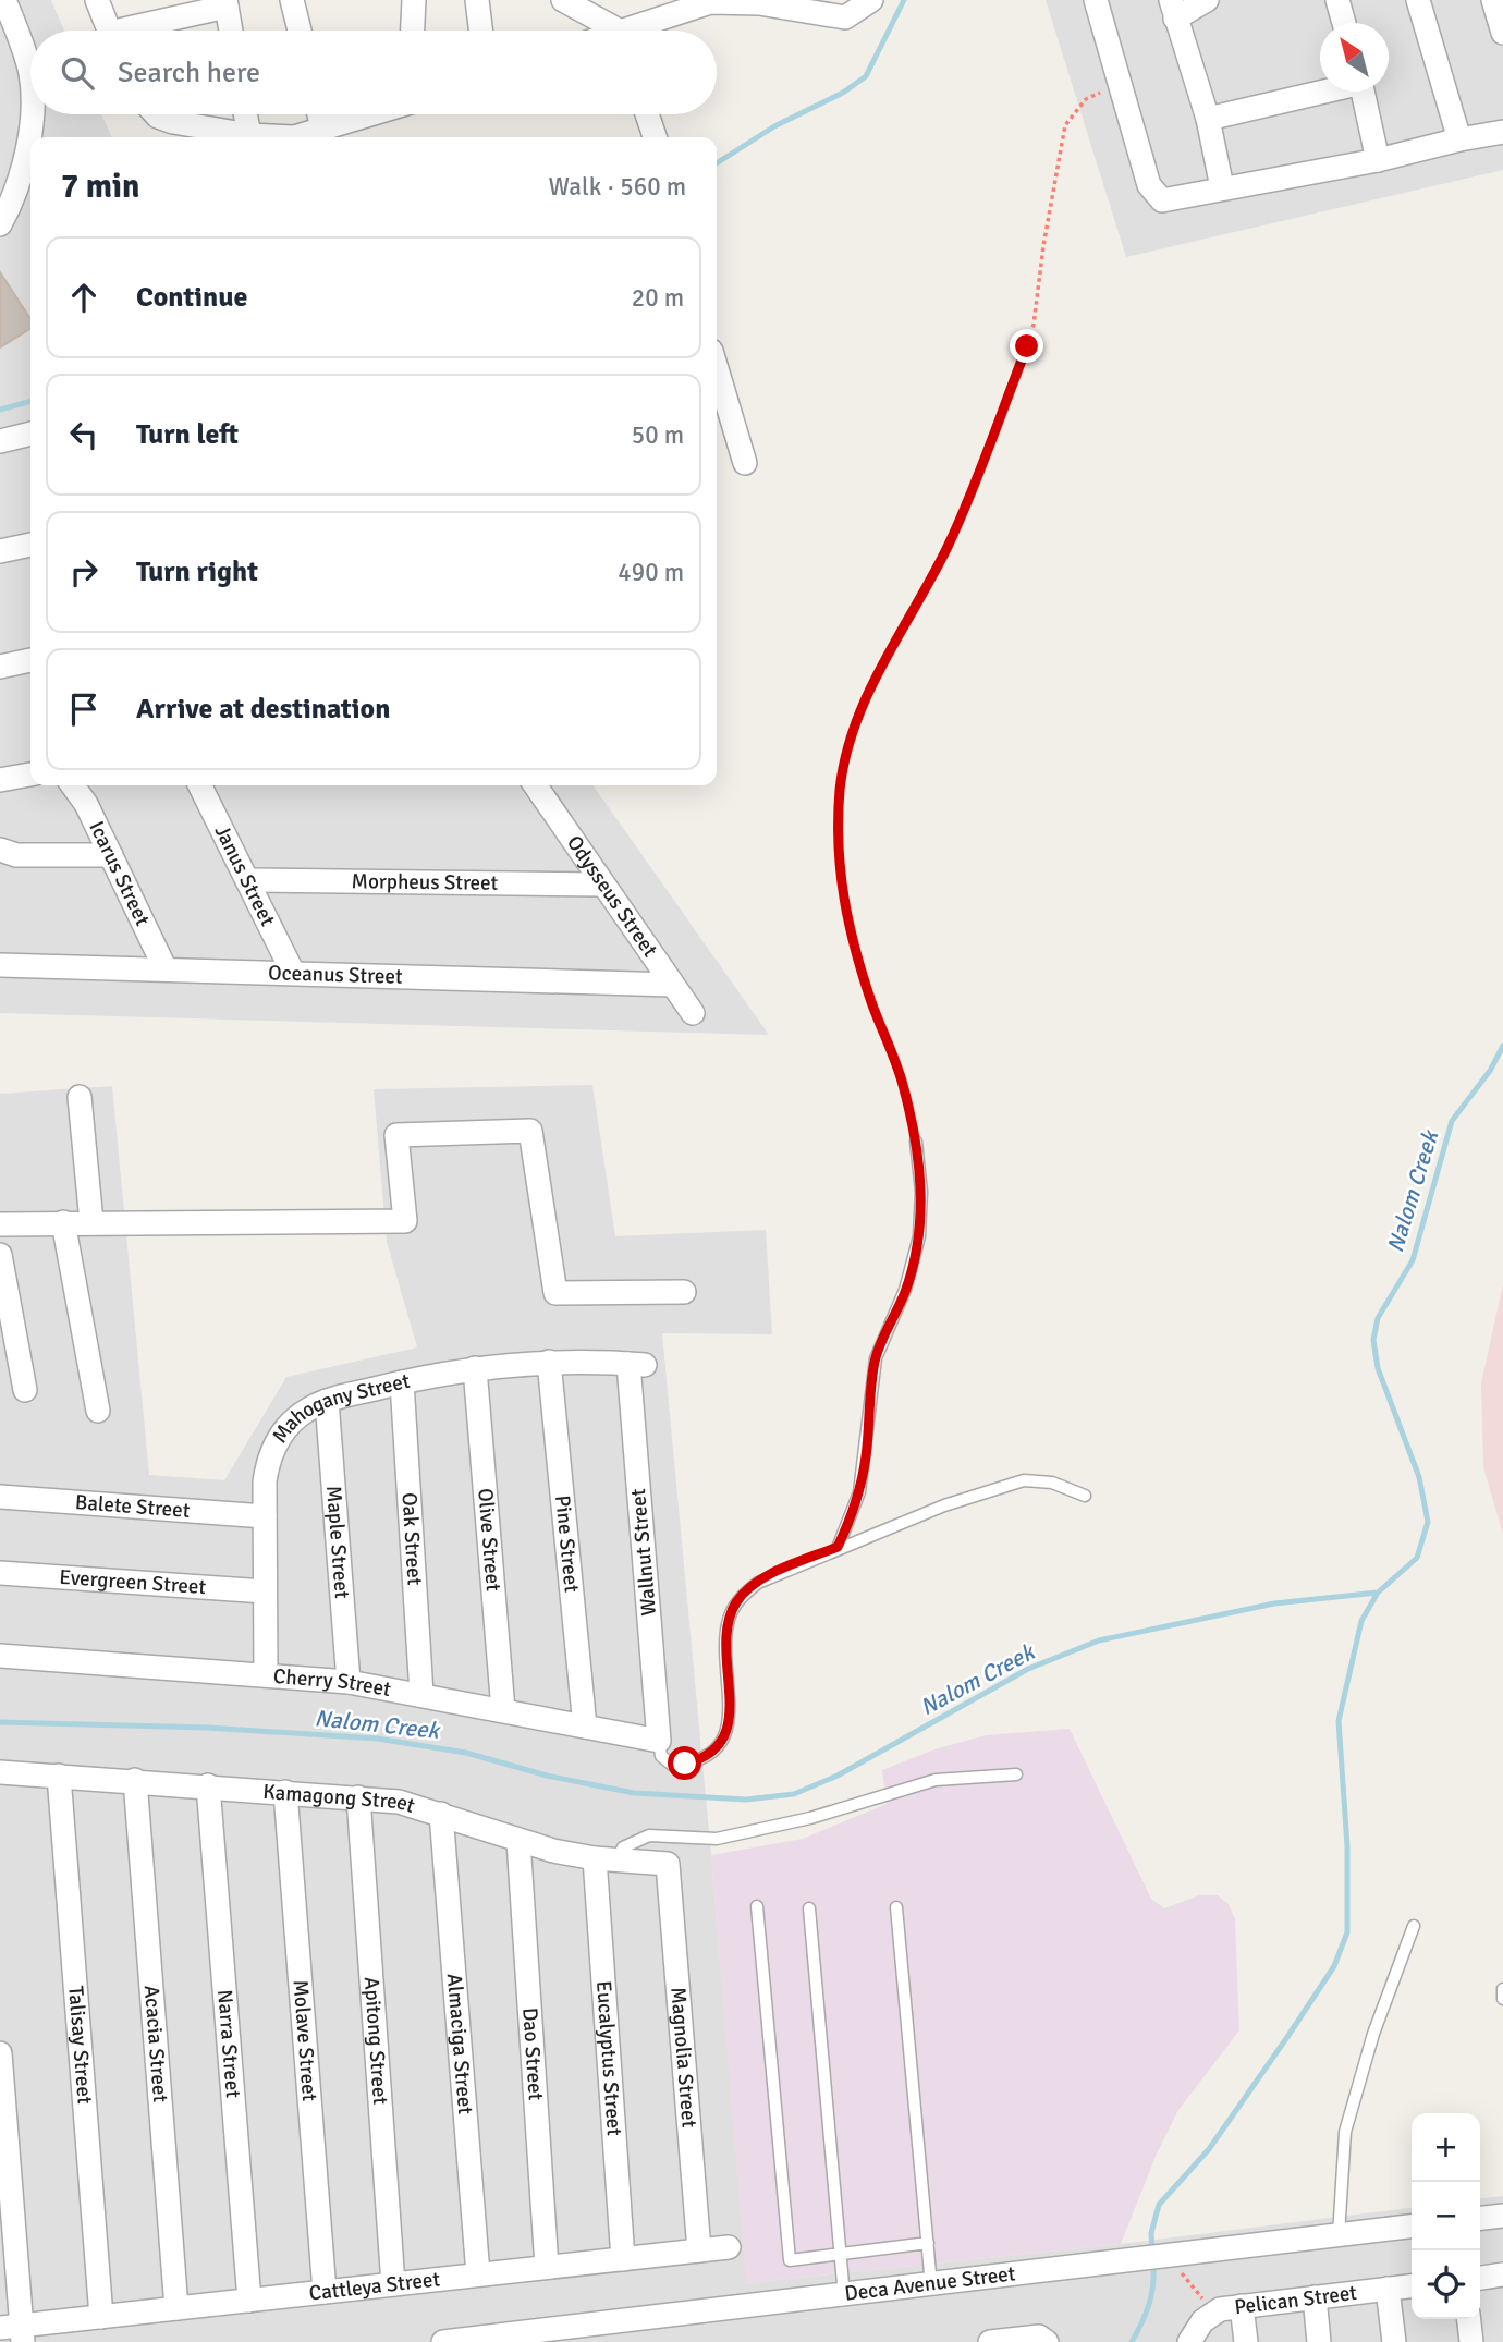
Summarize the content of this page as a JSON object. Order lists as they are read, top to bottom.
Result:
{
  "streets": {
    "street": [
      "Icarus Street",
      "Janus Street",
      "Morpheus Street",
      "Odysseus Street",
      "Oceanus Street",
      "Mahogany Street",
      "Balete Street",
      "Oak Street",
      "Olive Street",
      "Maple Street",
      "Pine Street",
      "Wallnut Street",
      "Evergreen Street",
      "Cherry Street",
      "Kamagong Street",
      "Apitong Street",
      "Molave Street",
      "Narra Street",
      "Acacia Street",
      "Almaciga Street",
      "Talisay Street",
      "Dao Street",
      "Magnolia Street",
      "Eucalyptus Street",
      "Deca Avenue Street",
      "Cattleya Street",
      "Pelican Street"
    ]
  },
  "crossings": [
    ["Icarus Street", "Oceanus Street"],
    ["Janus Street", "Morpheus Street"],
    ["Janus Street", "Oceanus Street"],
    ["Morpheus Street", "Odysseus Street"],
    ["Odysseus Street", "Oceanus Street"],
    ["Mahogany Street", "Balete Street"],
    ["Mahogany Street", "Oak Street"],
    ["Mahogany Street", "Olive Street"],
    ["Mahogany Street", "Maple Street"],
    ["Mahogany Street", "Pine Street"],
    ["Mahogany Street", "Wallnut Street"],
    ["Mahogany Street", "Evergreen Street"],
    ["Mahogany Street", "Cherry Street"],
    ["Oak Street", "Cherry Street"],
    ["Olive Street", "Cherry Street"],
    ["Maple Street", "Cherry Street"],
    ["Pine Street", "Cherry Street"],
    ["Wallnut Street", "Cherry Street"],
    ["Kamagong Street", "Apitong Street"],
    ["Kamagong Street", "Molave Street"],
    ["Kamagong Street", "Narra Street"],
    ["Kamagong Street", "Acacia Street"],
    ["Kamagong Street", "Almaciga Street"],
    ["Kamagong Street", "Talisay Street"],
    ["Kamagong Street", "Dao Street"],
    ["Kamagong Street", "Magnolia Street"],
    ["Kamagong Street", "Eucalyptus Street"],
    ["Apitong Street", "Cattleya Street"],
    ["Molave Street", "Cattleya Street"],
    ["Narra Street", "Cattleya Street"],
    ["Acacia Street", "Cattleya Street"],
    ["Almaciga Street", "Cattleya Street"],
    ["Talisay Street", "Cattleya Street"],
    ["Dao Street", "Cattleya Street"],
    ["Magnolia Street", "Cattleya Street"],
    ["Eucalyptus Street", "Cattleya Street"]
  ],
  "water": ["Nalom Creek"],
  "north": "top left",
  "page": {
    "search": "Search here",
    "heading": ["7 min", "Walk · 560 m"],
    "list": [
      ["Continue", "20 m"],
      ["Turn left", "50 m"],
      ["Turn right", "490 m"],
      "Arrive at destination"
    ],
    "map_buttons": ["+", "−"]
  }
}
